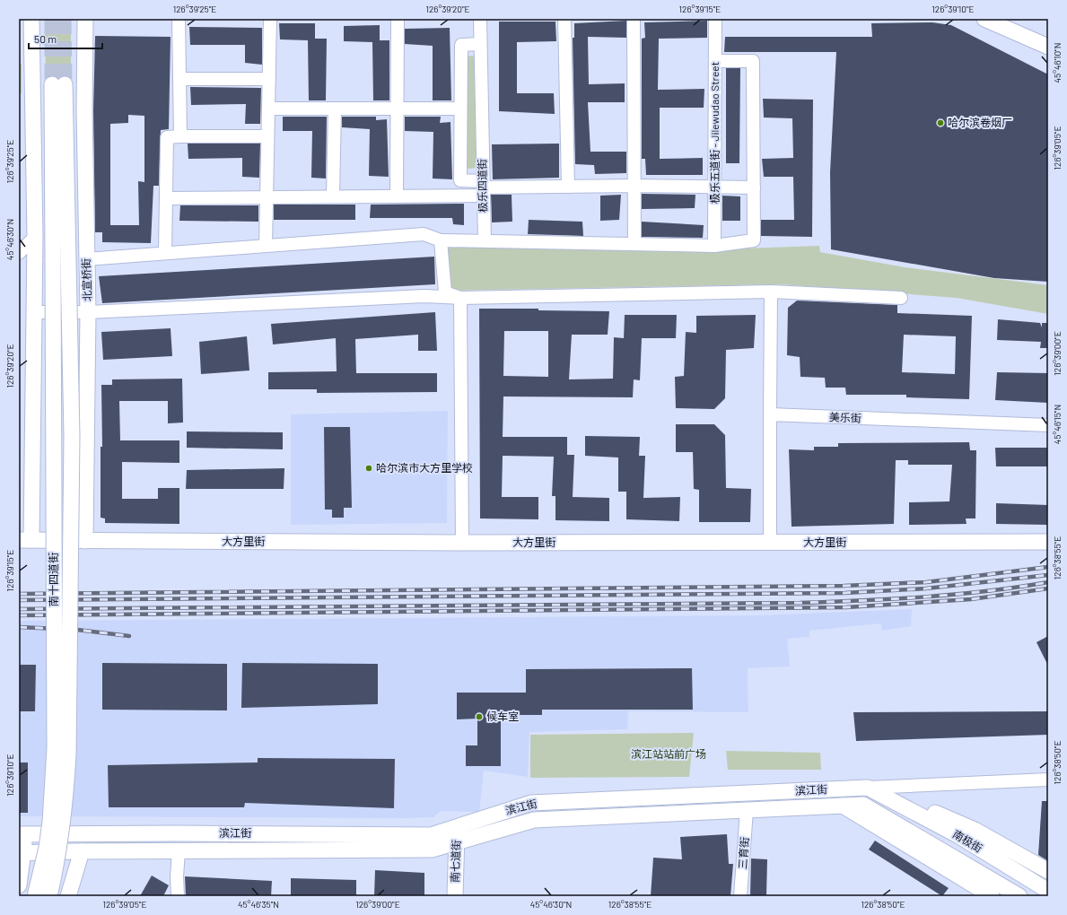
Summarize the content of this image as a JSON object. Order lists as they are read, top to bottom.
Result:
{
  "streets": {
    "main road": [
      "北宣桥街",
      "大方里街",
      "南十四道街",
      "滨江街",
      "南极街",
      "南七道街"
    ],
    "street": [
      "极乐五道街 - Jilewudao Street",
      "极乐四道街",
      "美乐街",
      "三育街"
    ]
  },
  "crossings": [
    ["北宣桥街", "大方里街"],
    ["北宣桥街", "南十四道街"],
    ["滨江街", "南极街"],
    ["滨江街", "三育街"],
    ["滨江街", "南七道街"]
  ],
  "parks": ["滨江站站前广场"],
  "places": ["哈尔滨卷烟厂", "哈尔滨市大方里学校", "候车室"],
  "scale_bar": "50 m",
  "coordinates": [
    "126°39'25\"E",
    "126°39'20\"E",
    "126°39'15\"E",
    "126°39'10\"E",
    "45°46'10\"N",
    "126°39'05\"E",
    "45°46'30\"N",
    "126°39'00\"E",
    "45°46'15\"N",
    "126°38'55\"E",
    "126°38'50\"E",
    "45°46'35\"N"
  ]
}
